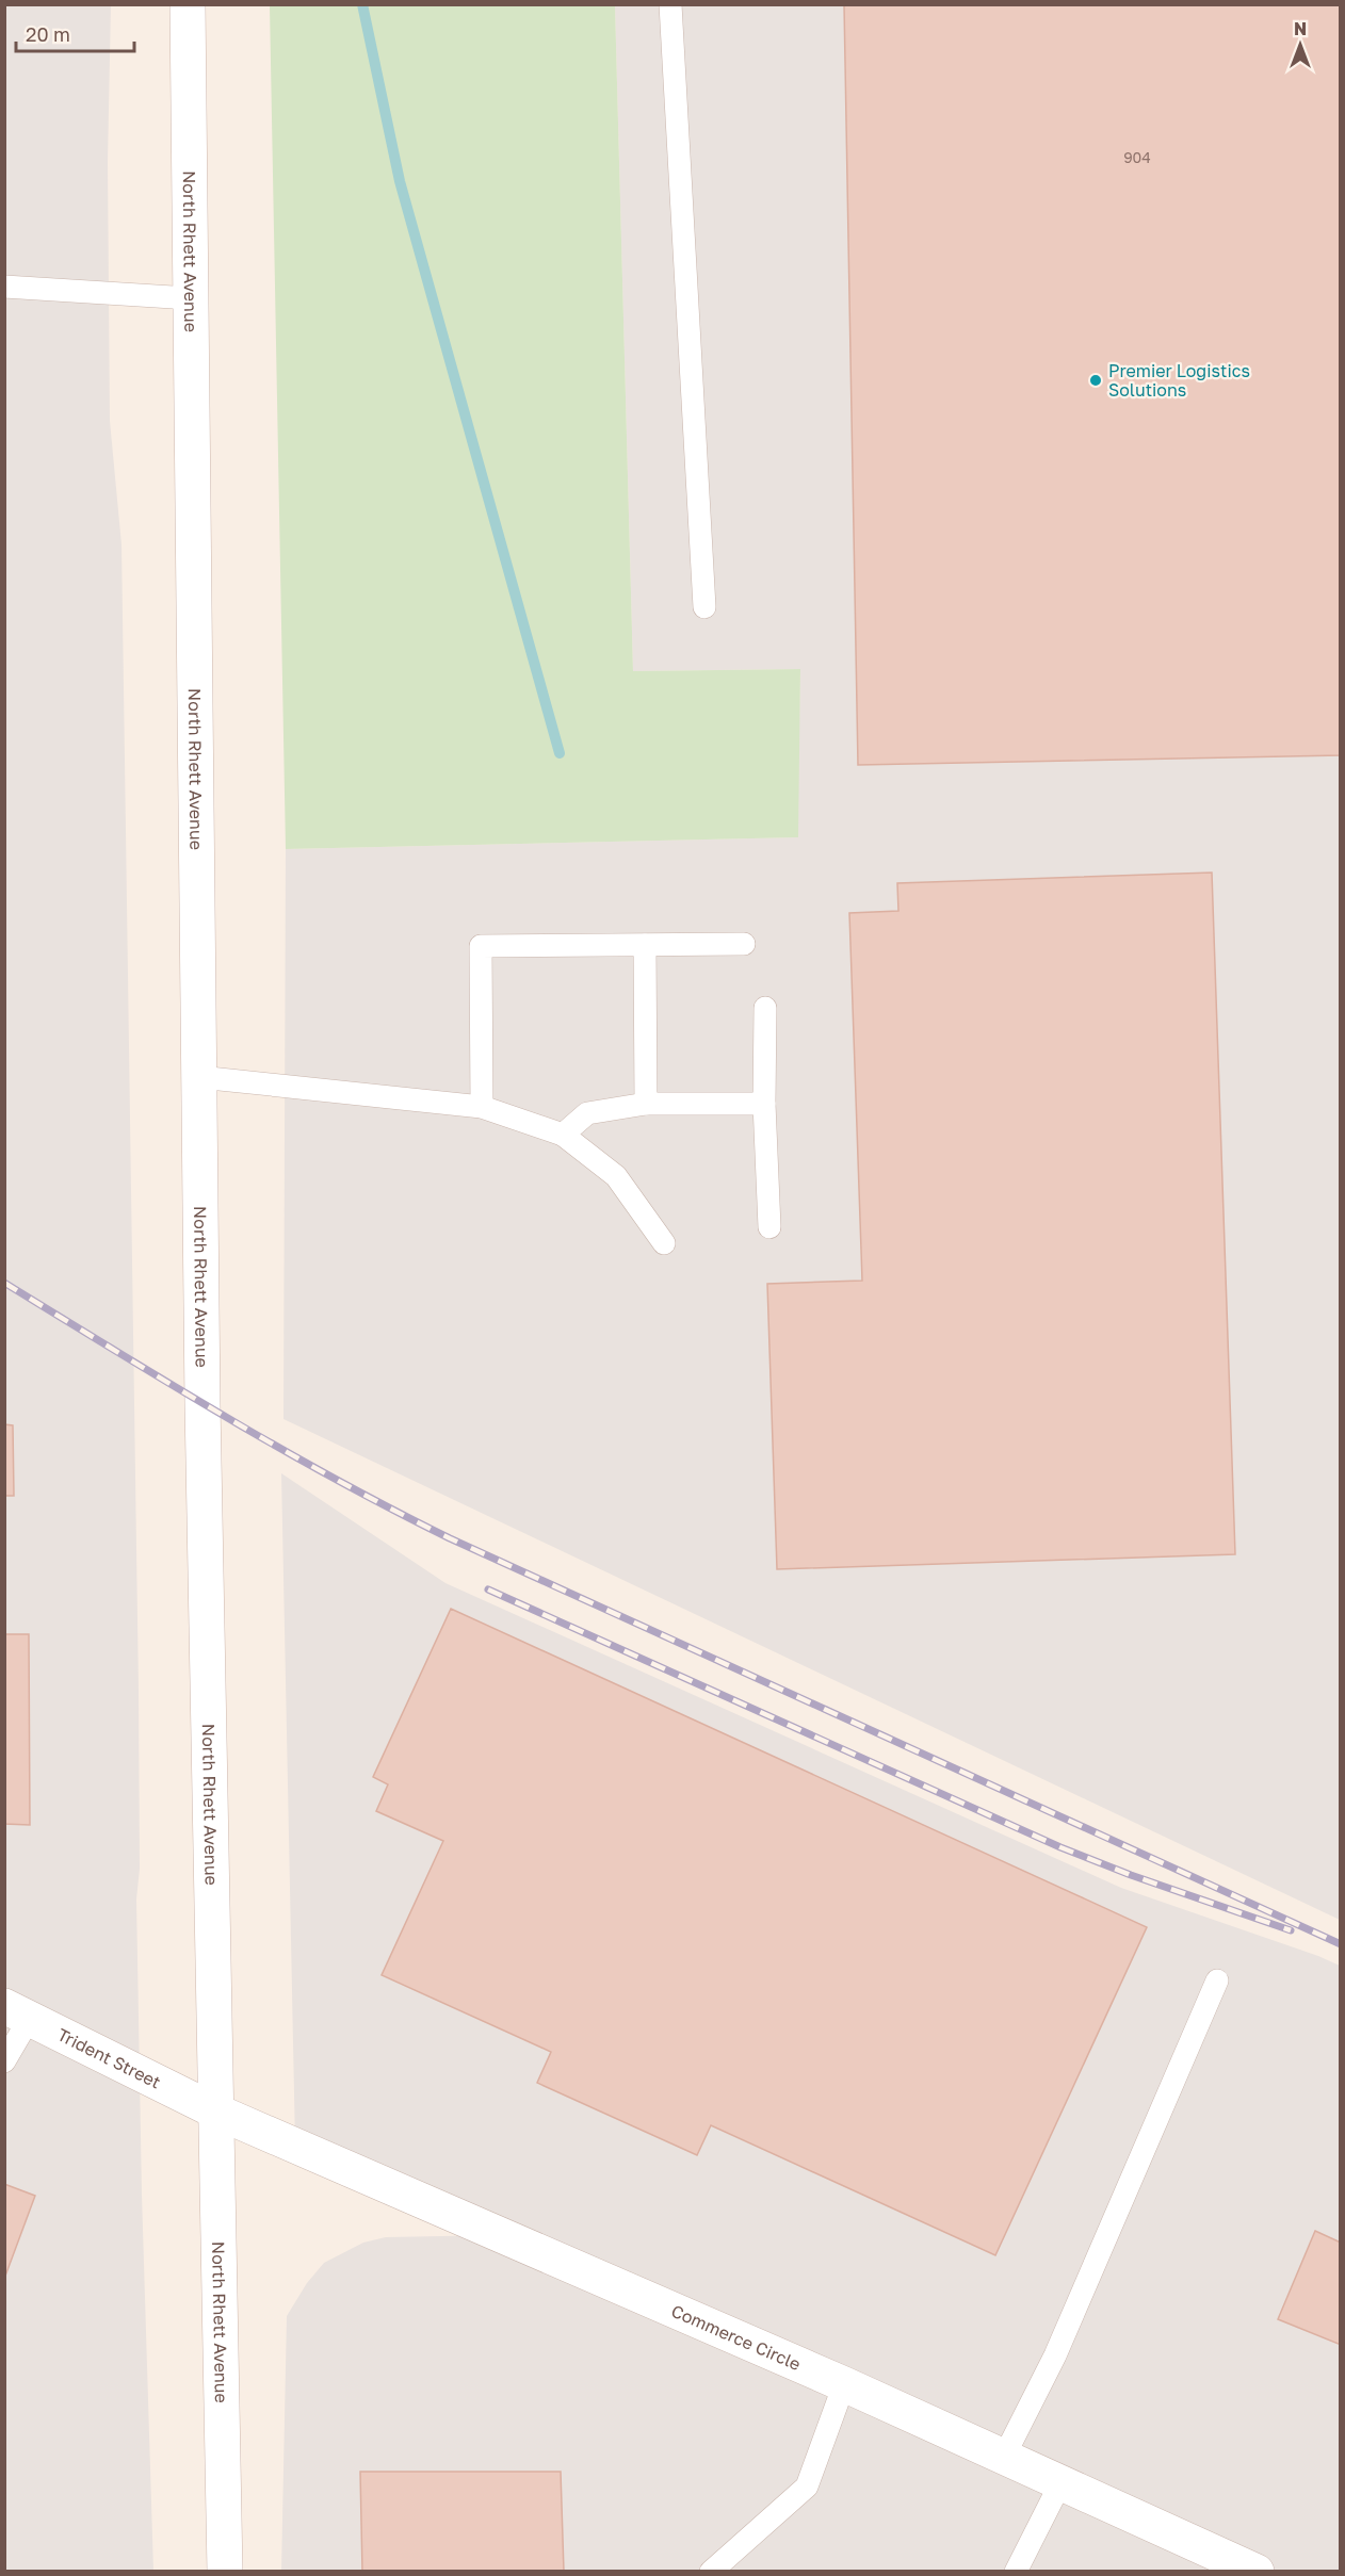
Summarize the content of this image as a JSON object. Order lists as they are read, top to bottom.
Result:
{
  "streets": {
    "main road": ["North Rhett Avenue", "Trident Street", "Commerce Circle"]
  },
  "crossings": [
    ["North Rhett Avenue", "Trident Street"],
    ["North Rhett Avenue", "Commerce Circle"],
    ["Trident Street", "Commerce Circle"]
  ],
  "places": ["Premier Logistics Solutions"],
  "house_numbers": ["904"],
  "scale_bar": "20 m",
  "north": "top"
}
